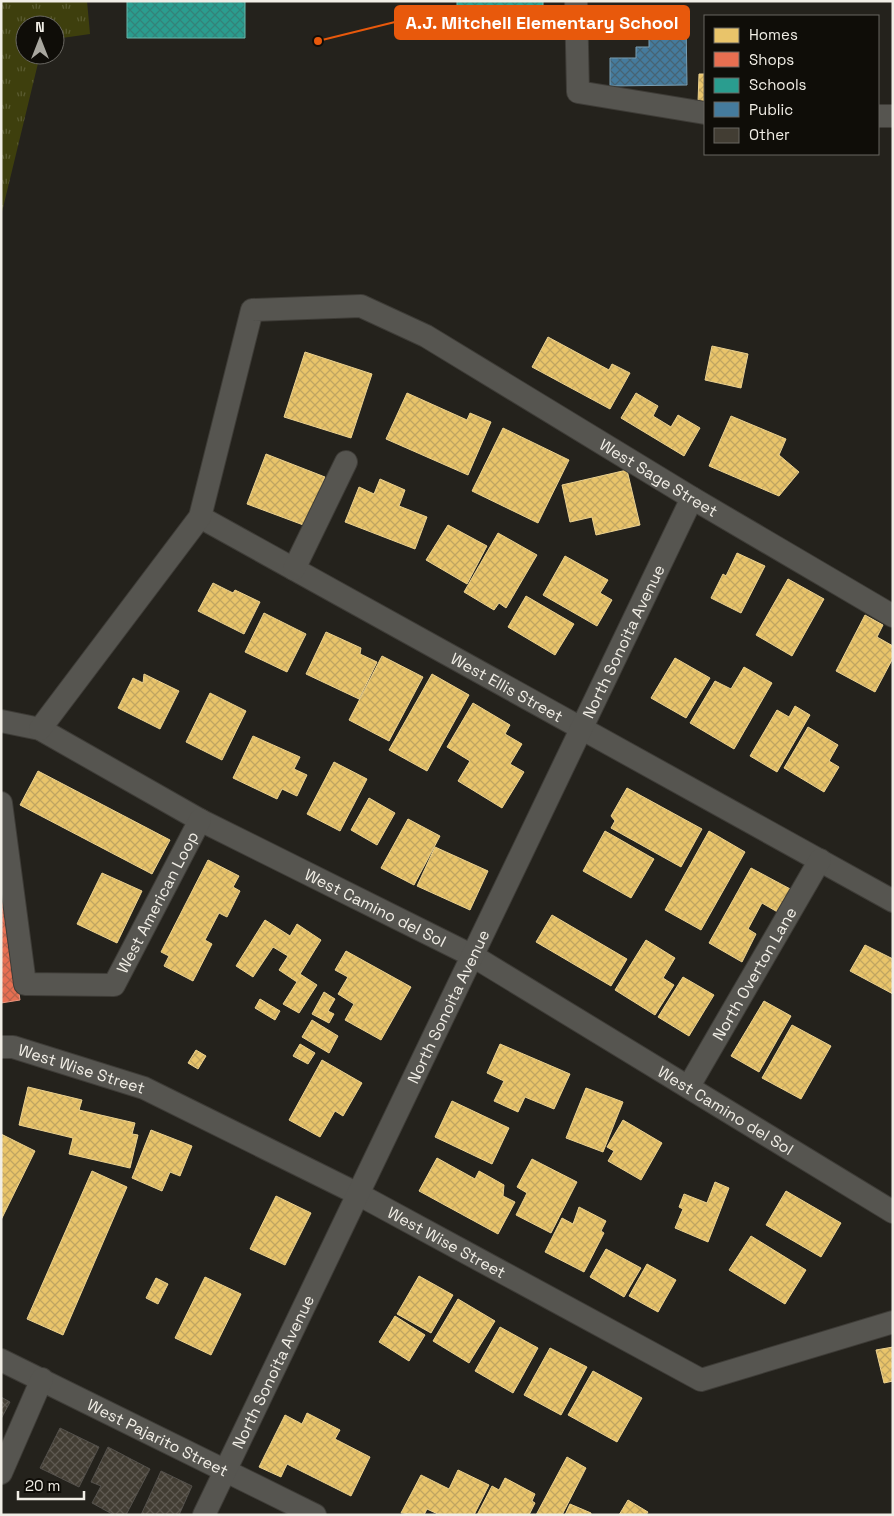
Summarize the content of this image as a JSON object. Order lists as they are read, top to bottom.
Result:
{
  "streets": {
    "street": [
      "West Sage Street",
      "North Sonoita Avenue",
      "West Ellis Street",
      "West American Loop",
      "West Camino del Sol",
      "North Overton Lane",
      "West Wise Street",
      "West Pajarito Street"
    ]
  },
  "crossings": [
    ["West Sage Street", "North Sonoita Avenue"],
    ["West Sage Street", "West Ellis Street"],
    ["North Sonoita Avenue", "West Ellis Street"],
    ["North Sonoita Avenue", "West Camino del Sol"],
    ["North Sonoita Avenue", "West Wise Street"],
    ["North Sonoita Avenue", "West Pajarito Street"],
    ["West Ellis Street", "North Overton Lane"],
    ["West American Loop", "West Camino del Sol"],
    ["West Camino del Sol", "North Overton Lane"]
  ],
  "places": ["A.J. Mitchell Elementary School"],
  "legend": [
    "Homes",
    "Shops",
    "Schools",
    "Public",
    "Other"
  ],
  "scale_bar": "20 m",
  "north": "top"
}
